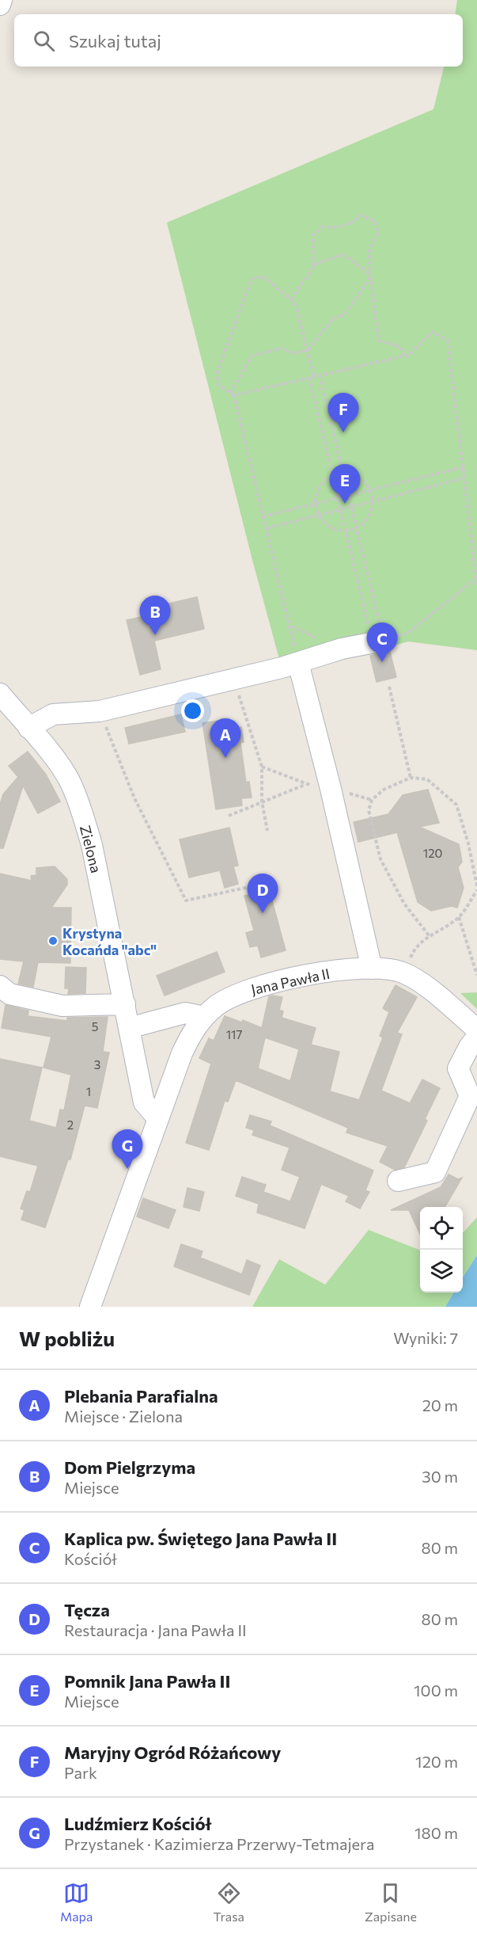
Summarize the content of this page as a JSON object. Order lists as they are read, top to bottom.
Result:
{
  "streets": {
    "street": ["Zielona", "Jana Pawła II"]
  },
  "crossings": [
    ["Zielona", "Jana Pawła II"]
  ],
  "places": ["Krystyna Kocańda \"abc\""],
  "house_numbers": [
    "120",
    "5",
    "117",
    "3",
    "1",
    "2"
  ],
  "page": {
    "search": "Szukaj tutaj",
    "pins": [
      "F",
      "E",
      "B",
      "C",
      "A",
      "D",
      "G"
    ],
    "heading": ["W pobliżu", "Wyniki: 7"],
    "list": [
      {
        "mark": "A",
        "name": "Plebania Parafialna",
        "note": "Miejsce · Zielona",
        "value": "20 m"
      },
      {
        "mark": "B",
        "name": "Dom Pielgrzyma",
        "note": "Miejsce",
        "value": "30 m"
      },
      {
        "mark": "C",
        "name": "Kaplica pw. Świętego Jana Pawła II",
        "note": "Kościół",
        "value": "80 m"
      },
      {
        "mark": "D",
        "name": "Tęcza",
        "note": "Restauracja · Jana Pawła II",
        "value": "80 m"
      },
      {
        "mark": "E",
        "name": "Pomnik Jana Pawła II",
        "note": "Miejsce",
        "value": "100 m"
      },
      {
        "mark": "F",
        "name": "Maryjny Ogród Różańcowy",
        "note": "Park",
        "value": "120 m"
      },
      {
        "mark": "G",
        "name": "Ludźmierz Kościół",
        "note": "Przystanek · Kazimierza Przerwy-Tetmajera",
        "value": "180 m"
      }
    ],
    "nav": ["Mapa", "Trasa", "Zapisane"]
  }
}
